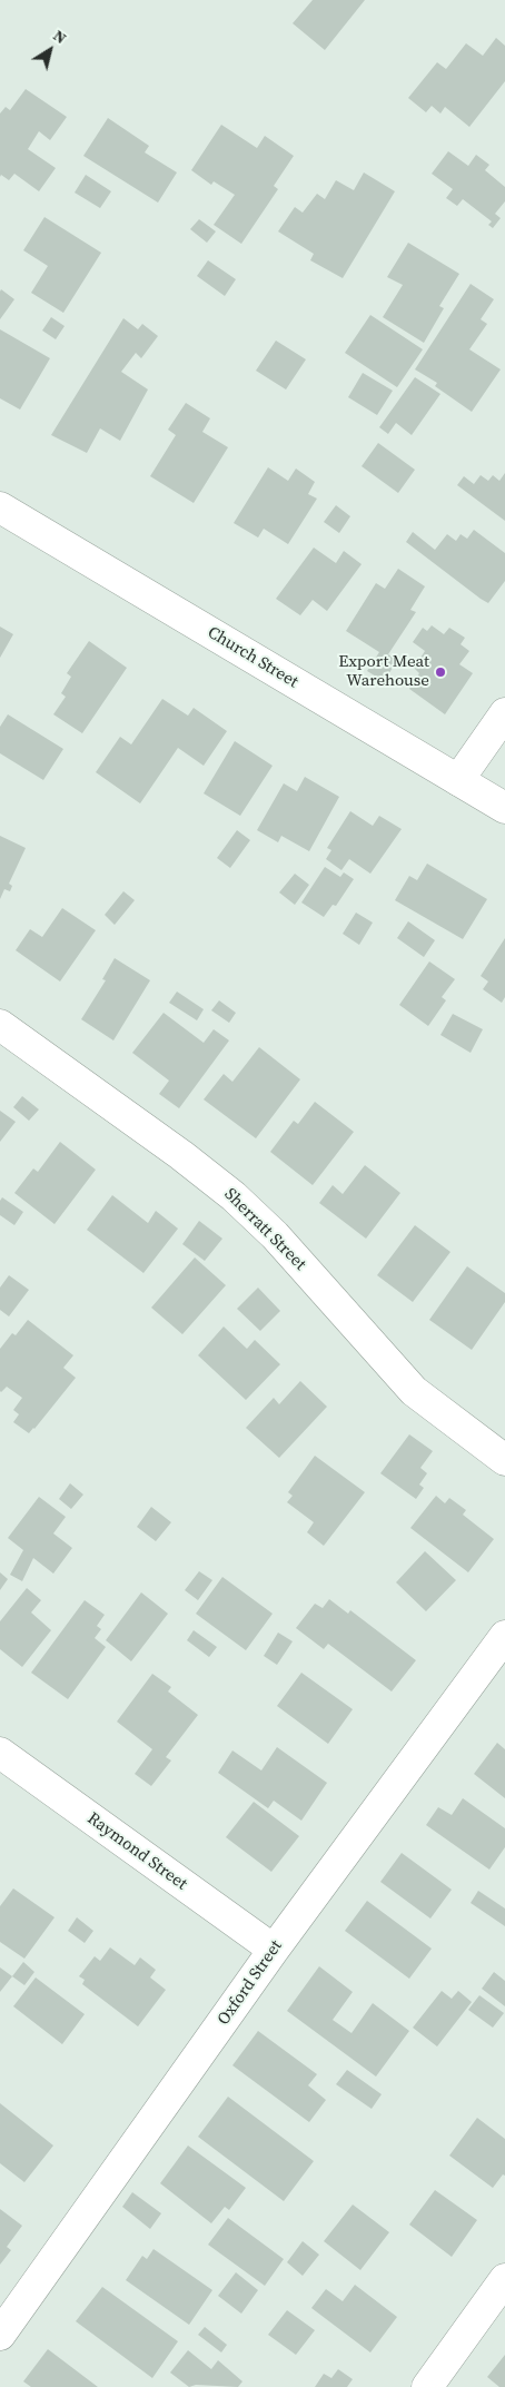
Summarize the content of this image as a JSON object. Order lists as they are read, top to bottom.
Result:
{
  "streets": {
    "street": [
      "Church Street",
      "Sherratt Street",
      "Raymond Street",
      "Oxford Street"
    ]
  },
  "crossings": [
    ["Raymond Street", "Oxford Street"]
  ],
  "places": ["Export Meat Warehouse"],
  "north": "top right"
}
